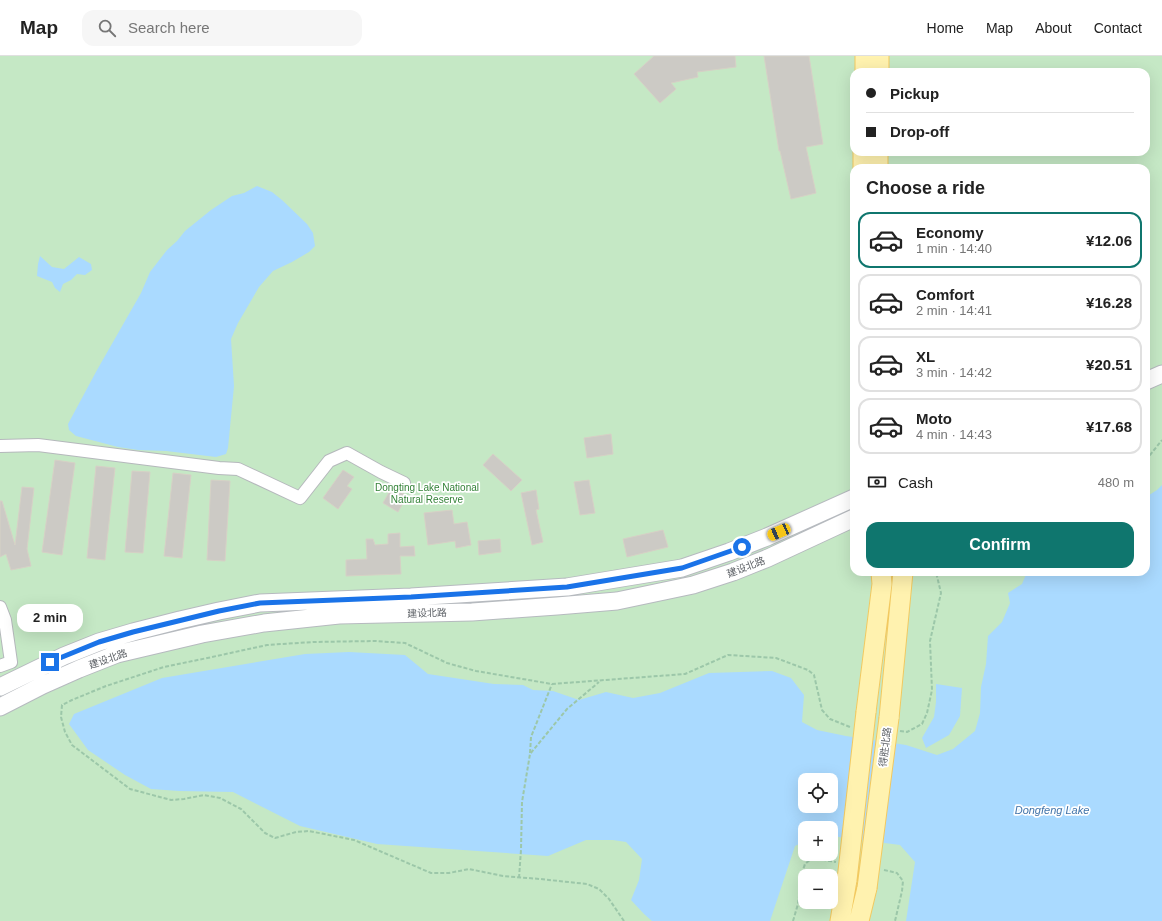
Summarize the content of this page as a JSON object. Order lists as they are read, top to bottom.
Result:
{
  "streets": {
    "main road": ["建设北路", "得胜北路"]
  },
  "water": ["Dongfeng Lake"],
  "parks": ["Dongting Lake National Natural Reserve"],
  "page": {
    "header": "Map",
    "search": "Search here",
    "nav": [
      "Home",
      "Map",
      "About",
      "Contact"
    ],
    "banner": ["Pickup", "Drop-off"],
    "heading": "Choose a ride",
    "list": [
      {
        "name": "Economy",
        "note": "1 min · 14:40",
        "value": "¥12.06"
      },
      {
        "name": "Comfort",
        "note": "2 min · 14:41",
        "value": "¥16.28"
      },
      {
        "name": "XL",
        "note": "3 min · 14:42",
        "value": "¥20.51"
      },
      {
        "name": "Moto",
        "note": "4 min · 14:43",
        "value": "¥17.68"
      }
    ],
    "pay": ["Cash", "480 m"],
    "buttons": "Confirm",
    "bubble": "2 min",
    "map_buttons": ["+", "−"]
  }
}
